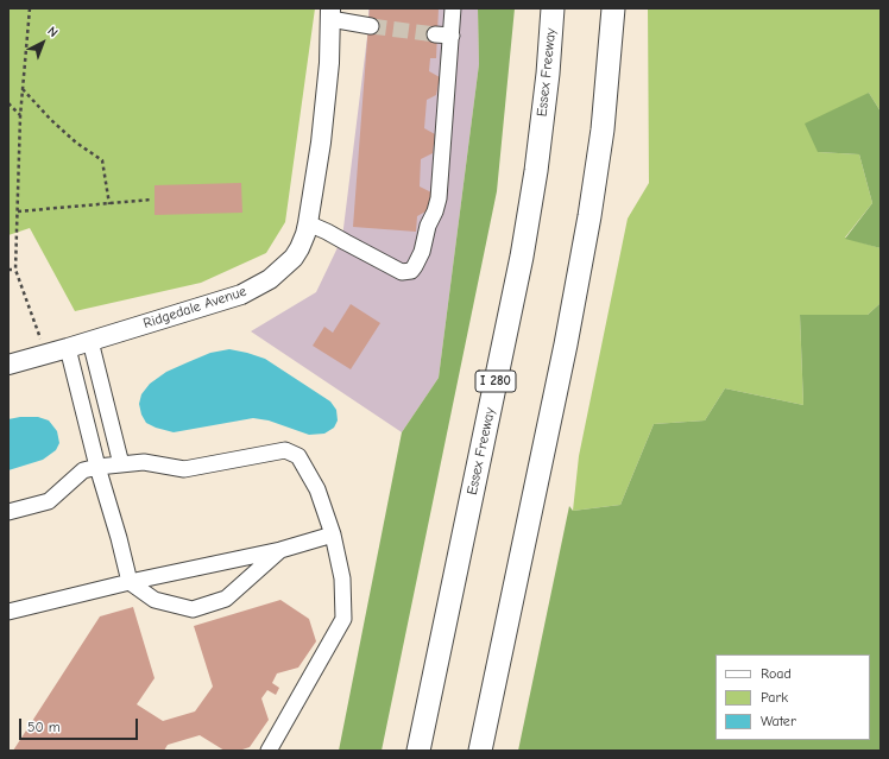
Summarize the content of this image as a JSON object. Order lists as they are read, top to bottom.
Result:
{
  "streets": {
    "highway": ["Essex Freeway", "I 280"],
    "main road": ["Ridgedale Avenue"]
  },
  "legend": ["Road", "Park", "Water"],
  "scale_bar": "50 m",
  "north": "top right"
}
